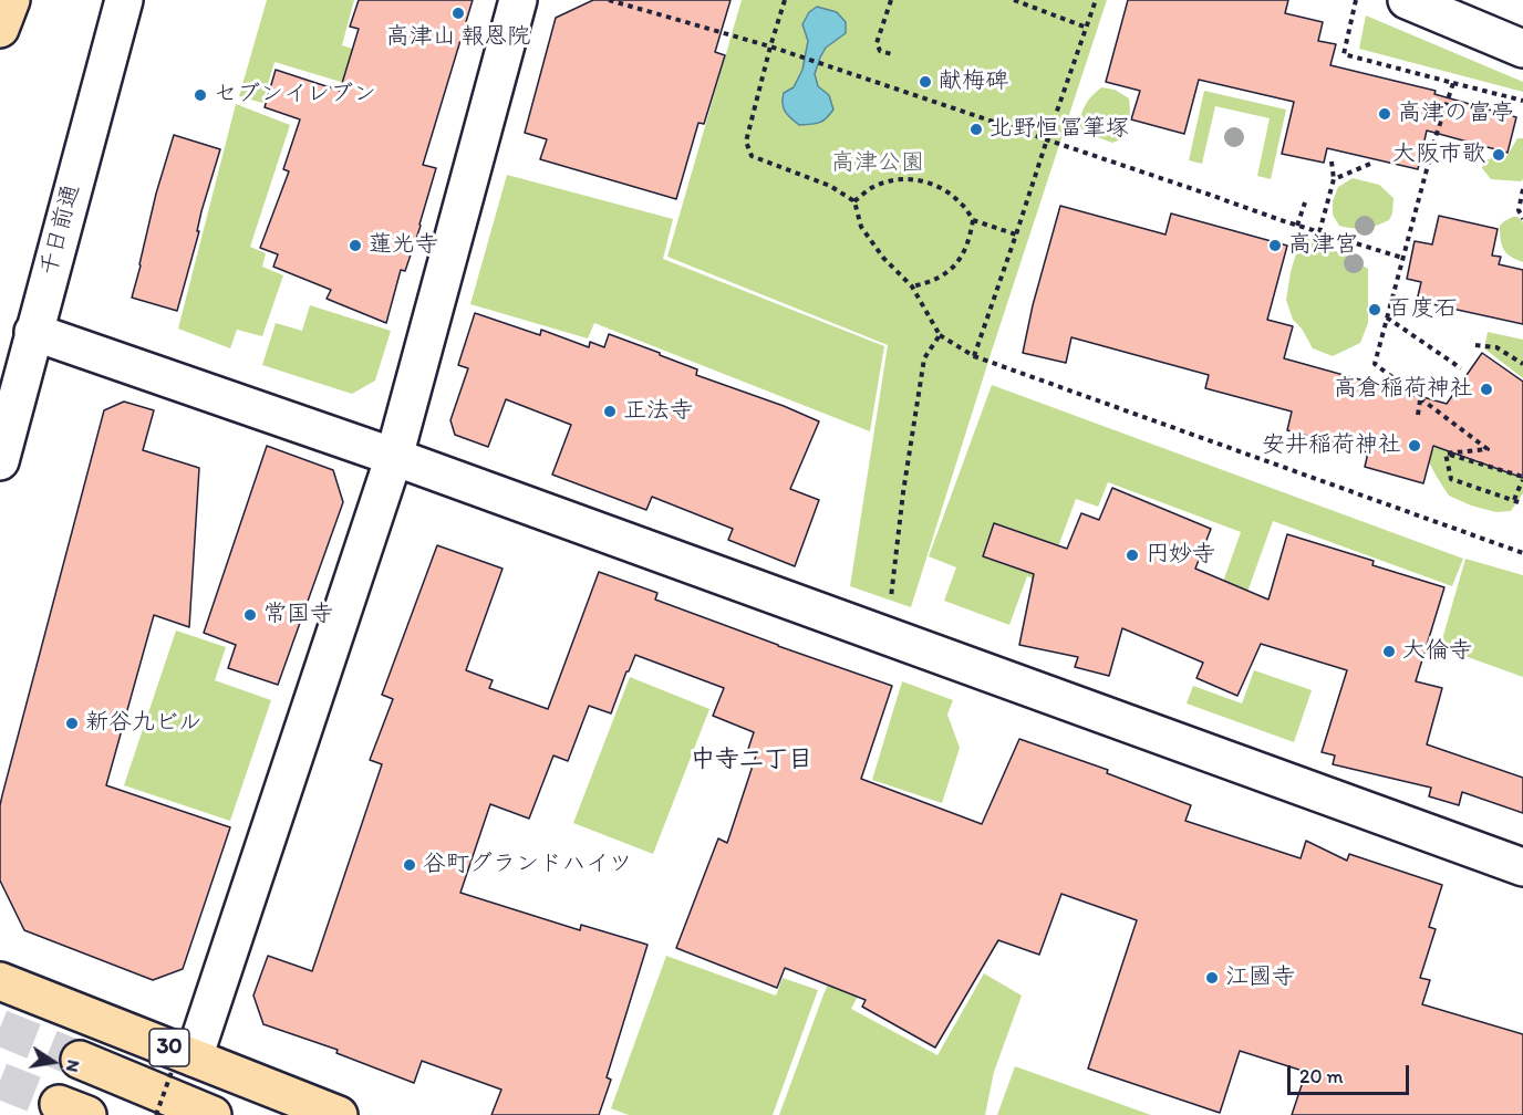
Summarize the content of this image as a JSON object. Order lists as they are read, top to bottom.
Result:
{
  "streets": {
    "main road": ["30"],
    "street": ["千日前通"]
  },
  "districts": ["中寺二丁目"],
  "parks": ["高津公園"],
  "places": [
    "高津山 報恩院",
    "献梅碑",
    "セブンイレブン",
    "高津の富亭",
    "北野恒冨筆塚",
    "大阪市歌",
    "蓮光寺",
    "高津宮",
    "百度石",
    "高倉稲荷神社",
    "正法寺",
    "安井稲荷神社",
    "円妙寺",
    "常国寺",
    "大倫寺",
    "新谷九ビル",
    "谷町グランドハイツ",
    "江國寺"
  ],
  "scale_bar": "20 m",
  "north": "right"
}
